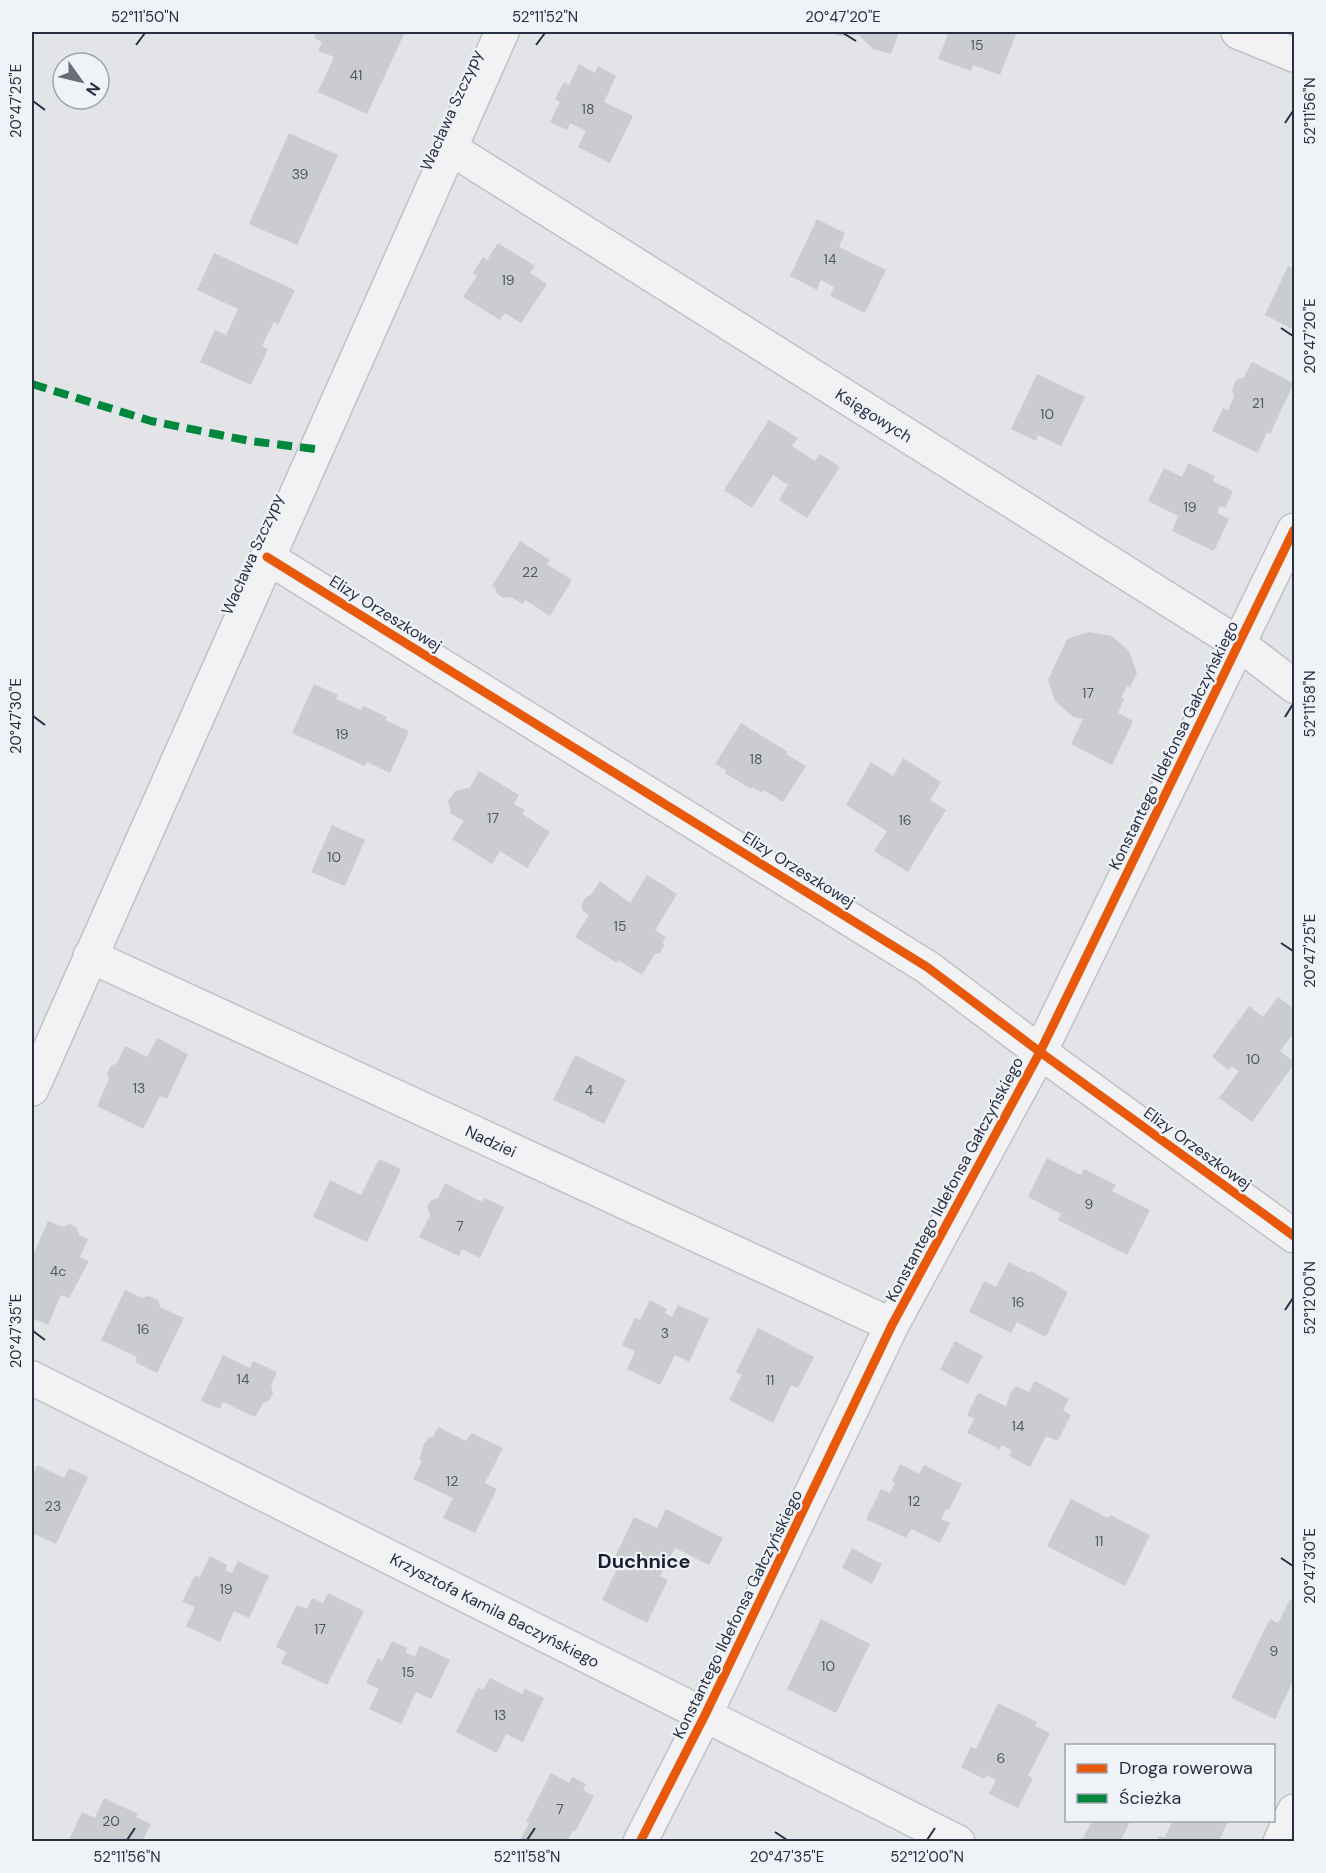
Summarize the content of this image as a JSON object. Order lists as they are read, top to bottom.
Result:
{
  "streets": {
    "street": [
      "Wacława Szczypy",
      "Księgowych",
      "Elizy Orzeszkowej",
      "Konstantego Ildefonsa Gałczyńskiego",
      "Nadziei",
      "Krzysztofa Kamila Baczyńskiego"
    ]
  },
  "crossings": [
    ["Wacława Szczypy", "Księgowych"],
    ["Wacława Szczypy", "Elizy Orzeszkowej"],
    ["Wacława Szczypy", "Nadziei"],
    ["Księgowych", "Konstantego Ildefonsa Gałczyńskiego"],
    ["Elizy Orzeszkowej", "Konstantego Ildefonsa Gałczyńskiego"],
    ["Konstantego Ildefonsa Gałczyńskiego", "Nadziei"],
    ["Konstantego Ildefonsa Gałczyńskiego", "Krzysztofa Kamila Baczyńskiego"]
  ],
  "districts": ["Duchnice"],
  "house_numbers": [
    "15",
    "41",
    "18",
    "39",
    "14",
    "19",
    "21",
    "10",
    "19",
    "22",
    "17",
    "19",
    "18",
    "17",
    "16",
    "10",
    "15",
    "10",
    "13",
    "4",
    "9",
    "7",
    "4c",
    "16",
    "16",
    "3",
    "14",
    "11",
    "14",
    "12",
    "12",
    "23",
    "11",
    "19",
    "17",
    "9",
    "10",
    "15",
    "13",
    "6",
    "7",
    "20"
  ],
  "legend": ["Droga rowerowa", "Ścieżka"],
  "north": "bottom right",
  "coordinates": [
    "52°11'50\"N",
    "52°11'52\"N",
    "20°47'20\"E",
    "20°47'25\"E",
    "52°11'56\"N",
    "52°11'58\"N",
    "20°47'30\"E",
    "52°12'00\"N",
    "20°47'35\"E"
  ]
}
